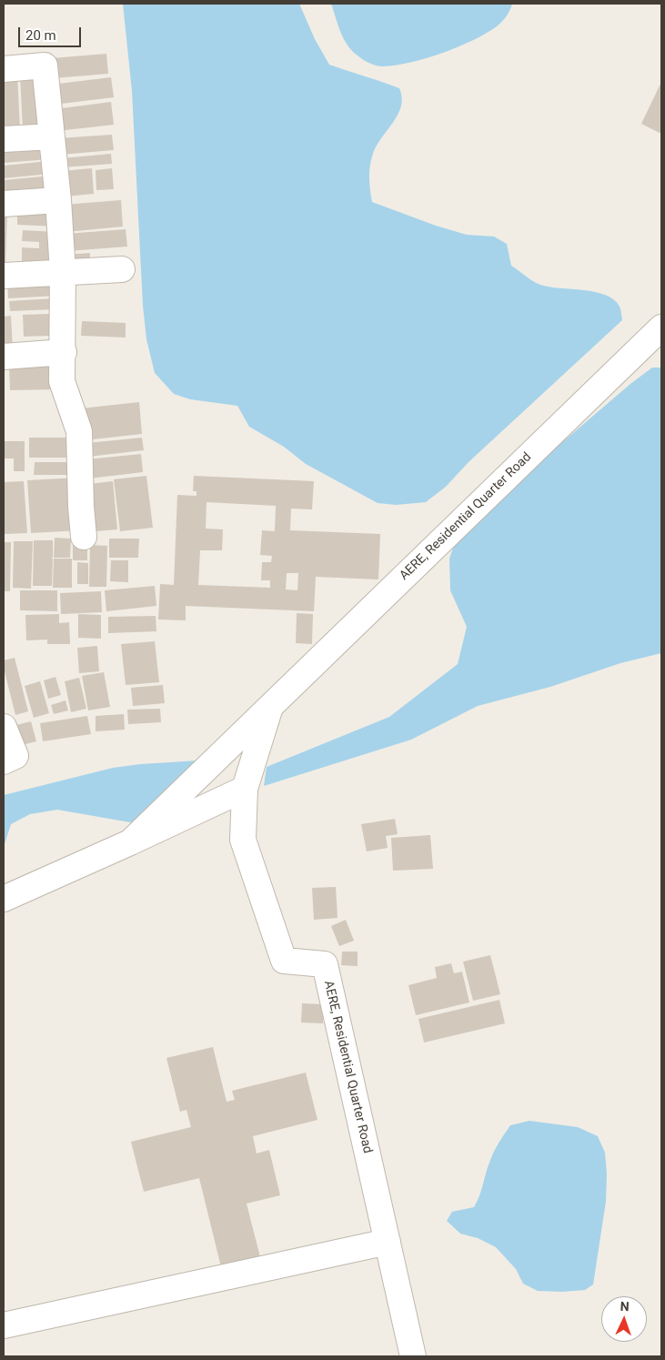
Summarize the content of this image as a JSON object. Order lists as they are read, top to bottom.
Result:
{
  "streets": {
    "street": ["AERE, Residential Quarter Road"]
  },
  "scale_bar": "20 m",
  "north": "top"
}
